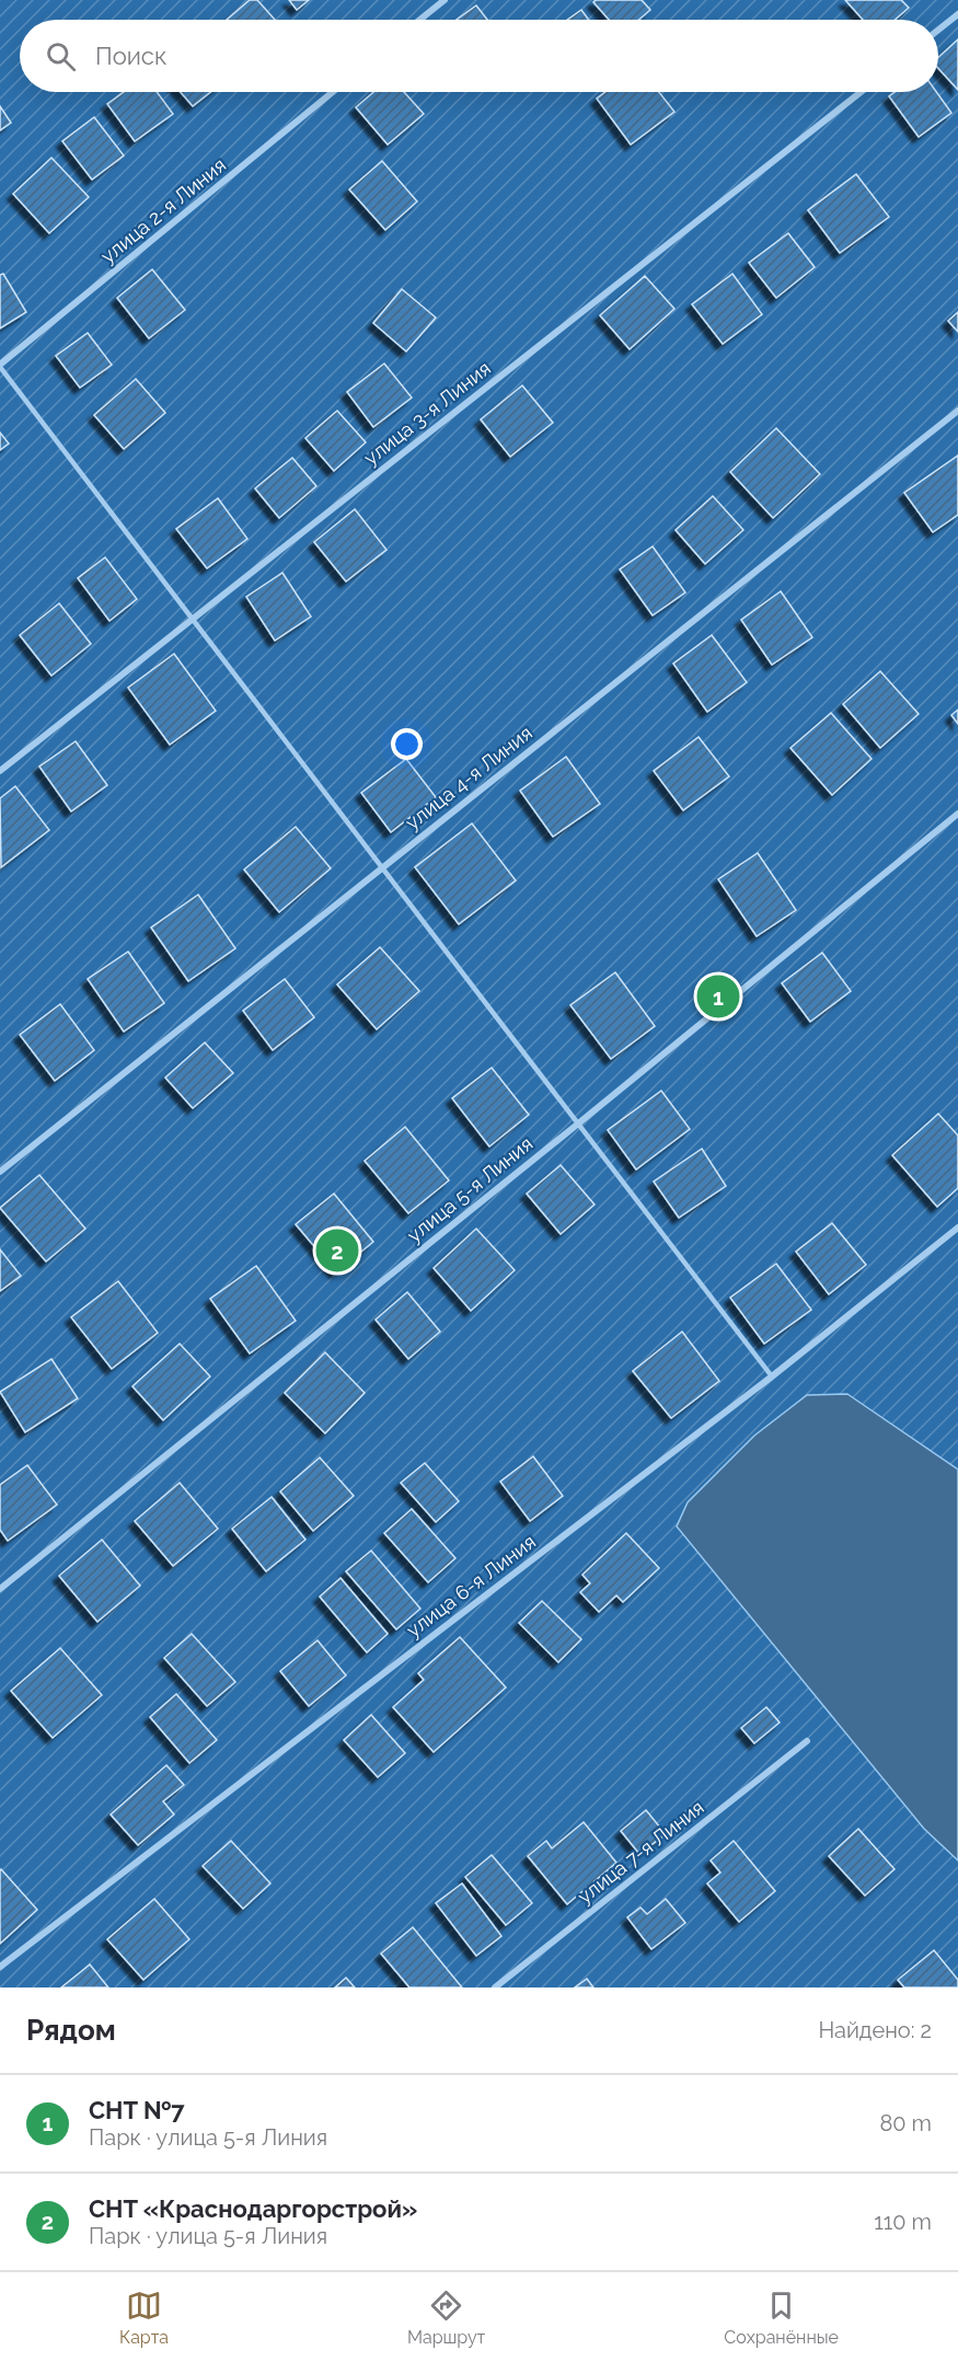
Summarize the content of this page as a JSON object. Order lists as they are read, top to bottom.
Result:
{
  "streets": {
    "street": [
      "улица 2-я Линия",
      "улица 3-я Линия",
      "улица 4-я Линия",
      "улица 5-я Линия",
      "улица 6-я Линия",
      "улица 7-я Линия"
    ]
  },
  "page": {
    "search": "Поиск",
    "pins": ["1", "2"],
    "heading": ["Рядом", "Найдено: 2"],
    "list": [
      {
        "mark": "1",
        "name": "СНТ №7",
        "note": "Парк · улица 5-я Линия",
        "value": "80 m"
      },
      {
        "mark": "2",
        "name": "СНТ «Краснодаргорстрой»",
        "note": "Парк · улица 5-я Линия",
        "value": "110 m"
      }
    ],
    "nav": ["Карта", "Маршрут", "Сохранённые"]
  }
}
